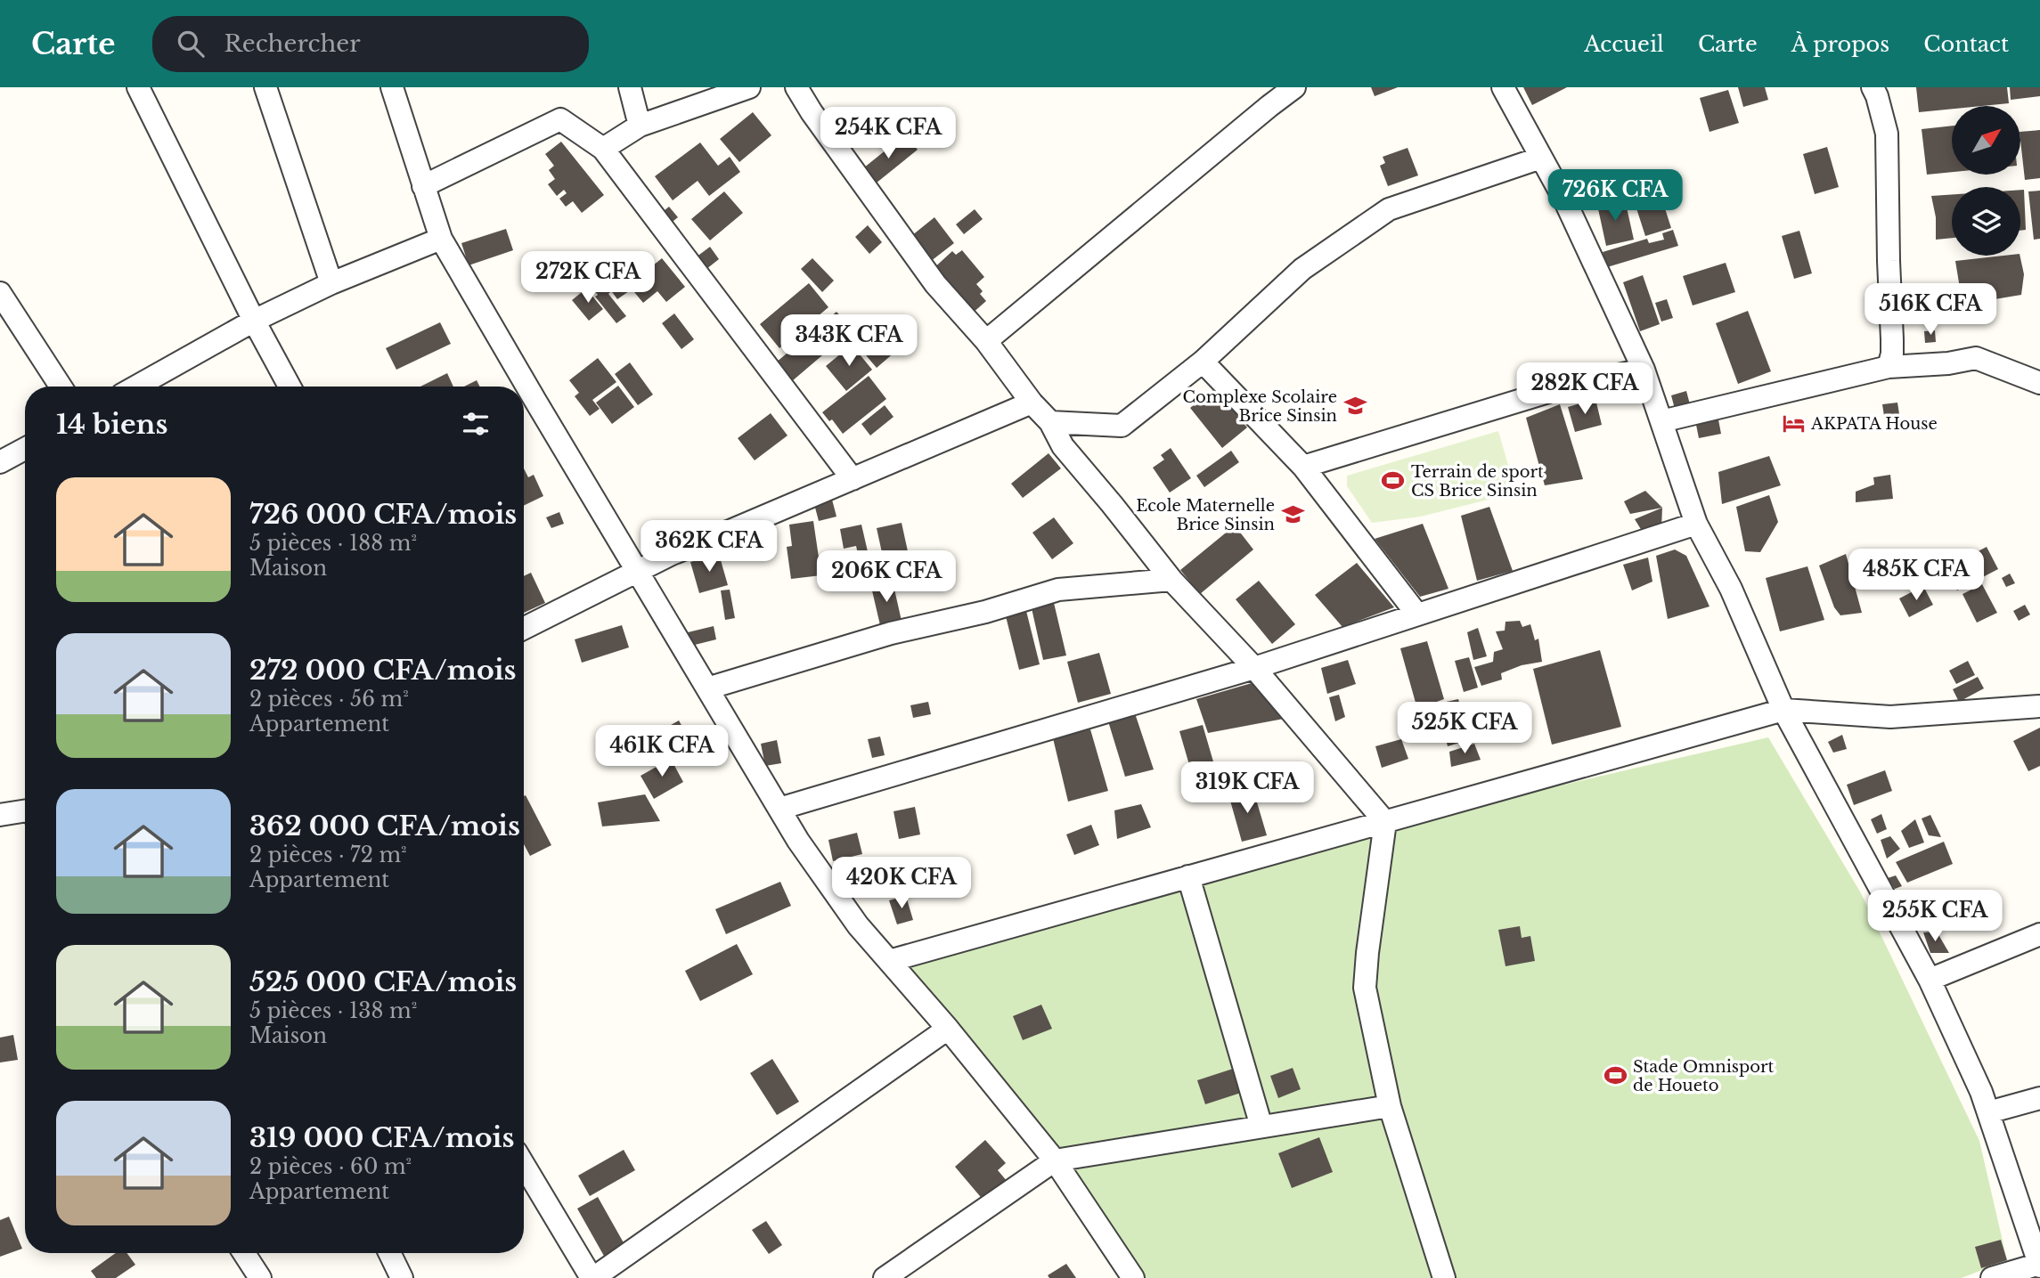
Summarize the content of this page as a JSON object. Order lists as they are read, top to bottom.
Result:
{
  "places": {
    "school or university": ["Complexe Scolaire Brice Sinsin", "Ecole Maternelle Brice Sinsin"],
    "hotel": ["AKPATA House"],
    "sports": ["Terrain de sport CS Brice Sinsin", "Stade Omnisport de Houeto"]
  },
  "north": "top right",
  "page": {
    "header": "Carte",
    "search": "Rechercher",
    "nav": [
      "Accueil",
      "Carte",
      "À propos",
      "Contact"
    ],
    "price": [
      "254K CFA",
      "726K CFA",
      "272K CFA",
      "516K CFA",
      "343K CFA",
      "282K CFA",
      "362K CFA",
      "485K CFA",
      "206K CFA",
      "525K CFA",
      "461K CFA",
      "319K CFA",
      "420K CFA",
      "255K CFA"
    ],
    "heading": "14 biens",
    "list": [
      {
        "name": "726 000 CFA/mois",
        "note": "5 pièces · 188 m² · Maison"
      },
      {
        "name": "272 000 CFA/mois",
        "note": "2 pièces · 56 m² · Appartement"
      },
      {
        "name": "362 000 CFA/mois",
        "note": "2 pièces · 72 m² · Appartement"
      },
      {
        "name": "525 000 CFA/mois",
        "note": "5 pièces · 138 m² · Maison"
      },
      {
        "name": "319 000 CFA/mois",
        "note": "2 pièces · 60 m² · Appartement"
      }
    ]
  }
}
